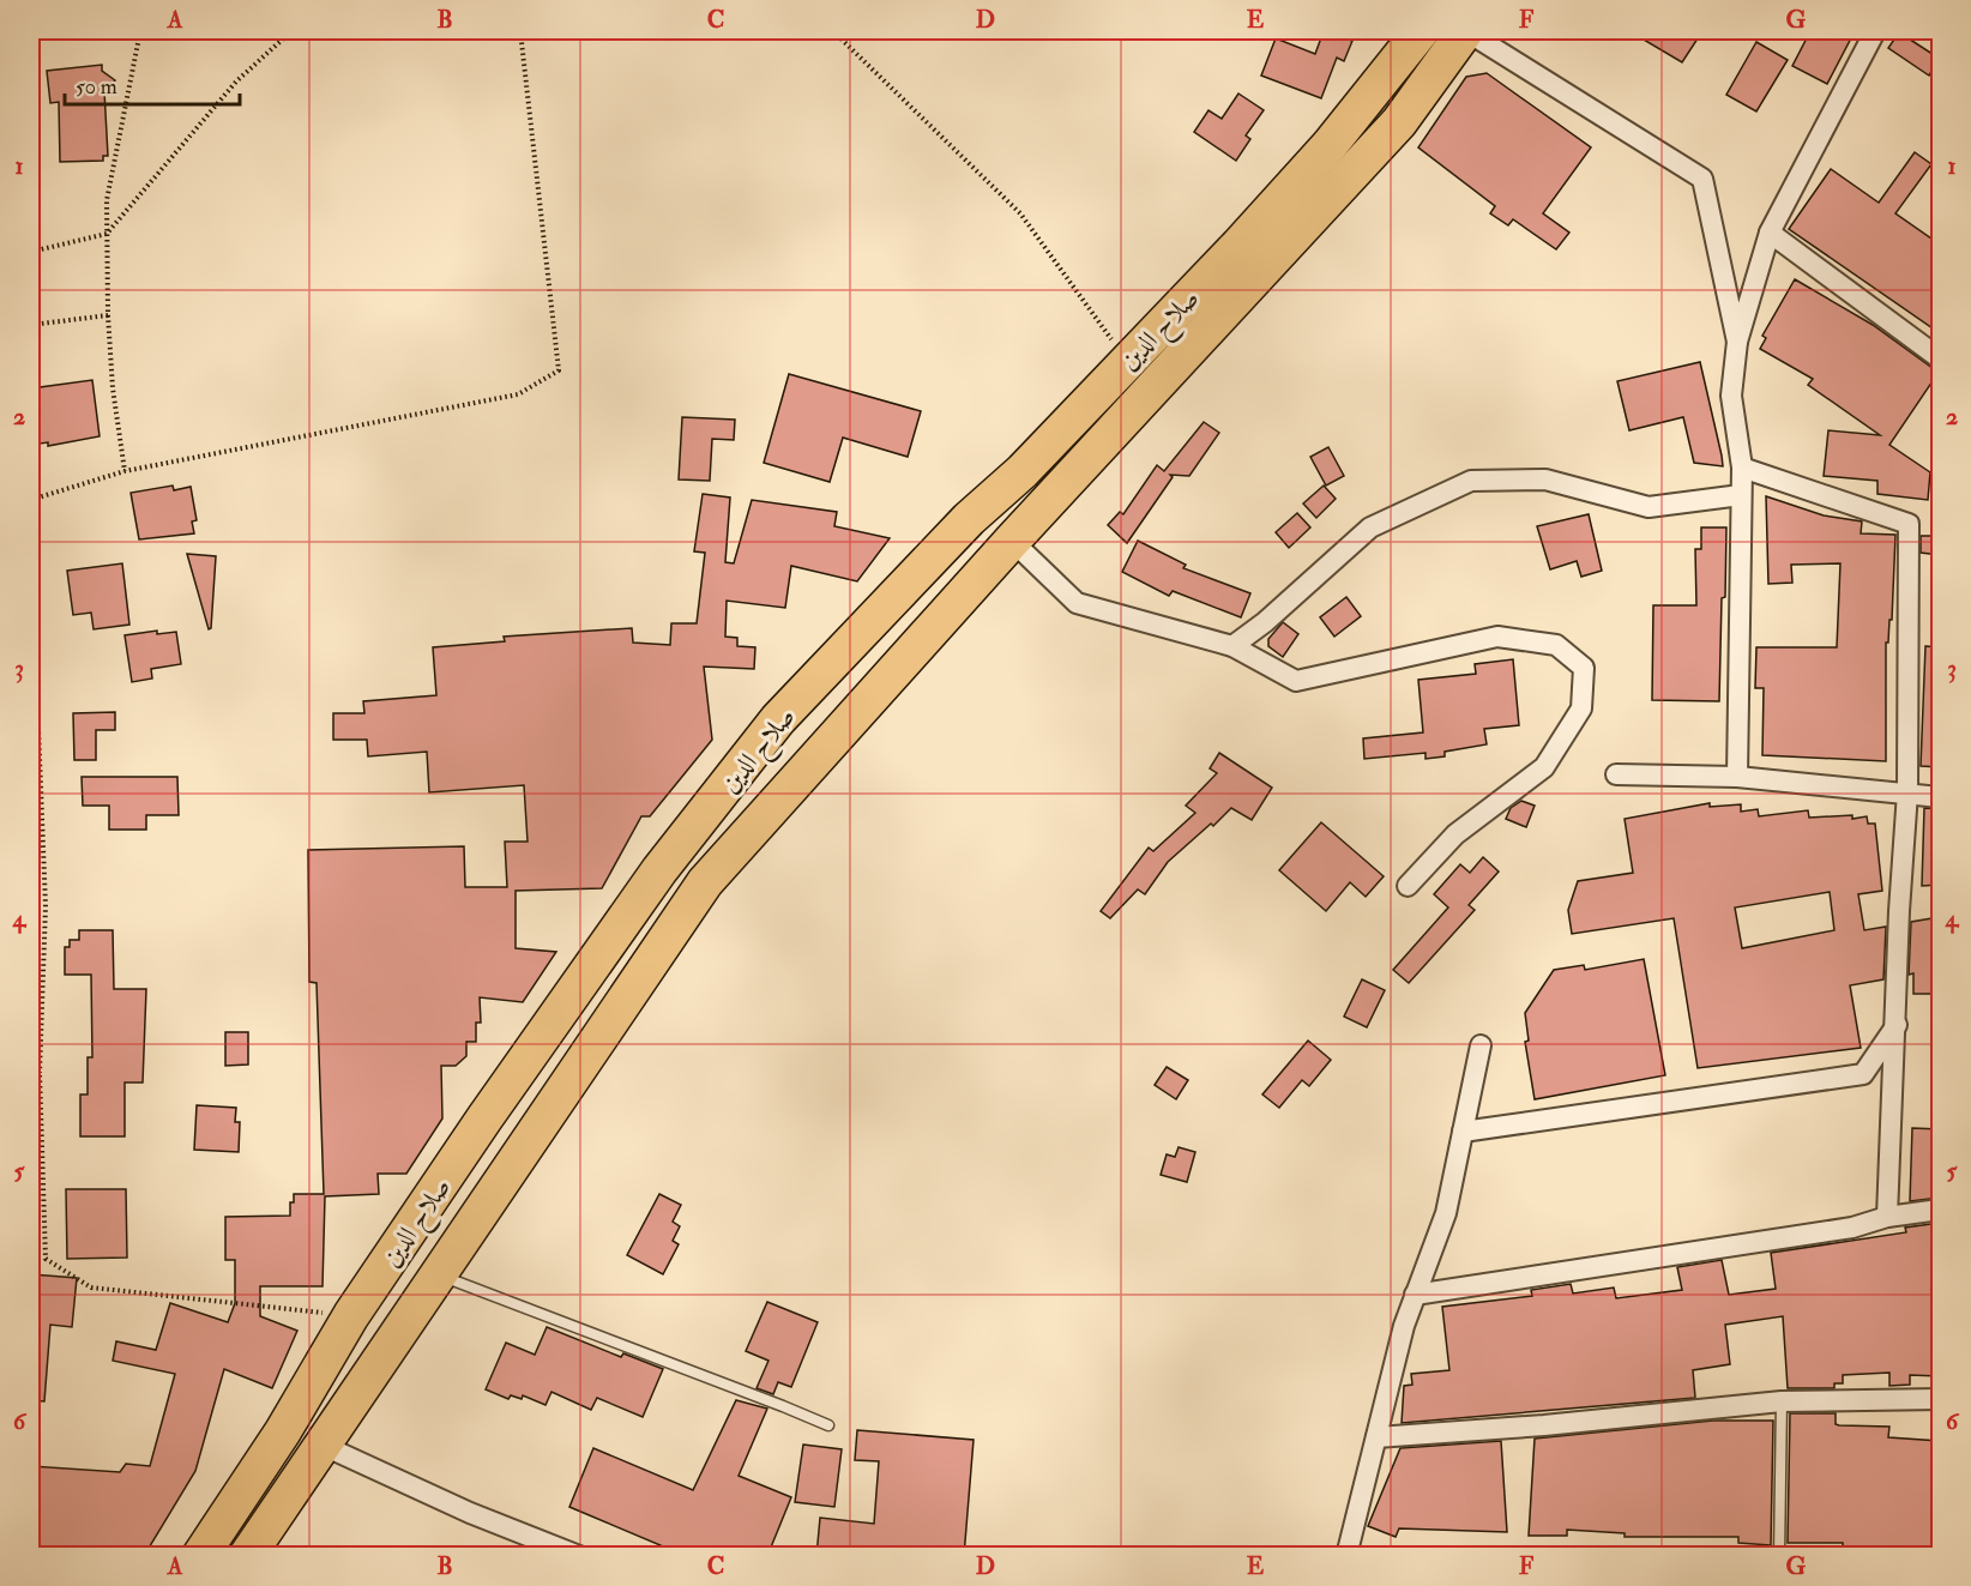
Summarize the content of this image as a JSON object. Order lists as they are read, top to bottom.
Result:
{
  "streets": {
    "highway": ["صلاح الدين"]
  },
  "scale_bar": "50 m",
  "grid": {
    "columns": [
      "A",
      "B",
      "C",
      "D",
      "E",
      "F",
      "G"
    ],
    "rows": [
      "1",
      "2",
      "3",
      "4",
      "5",
      "6"
    ]
  }
}
